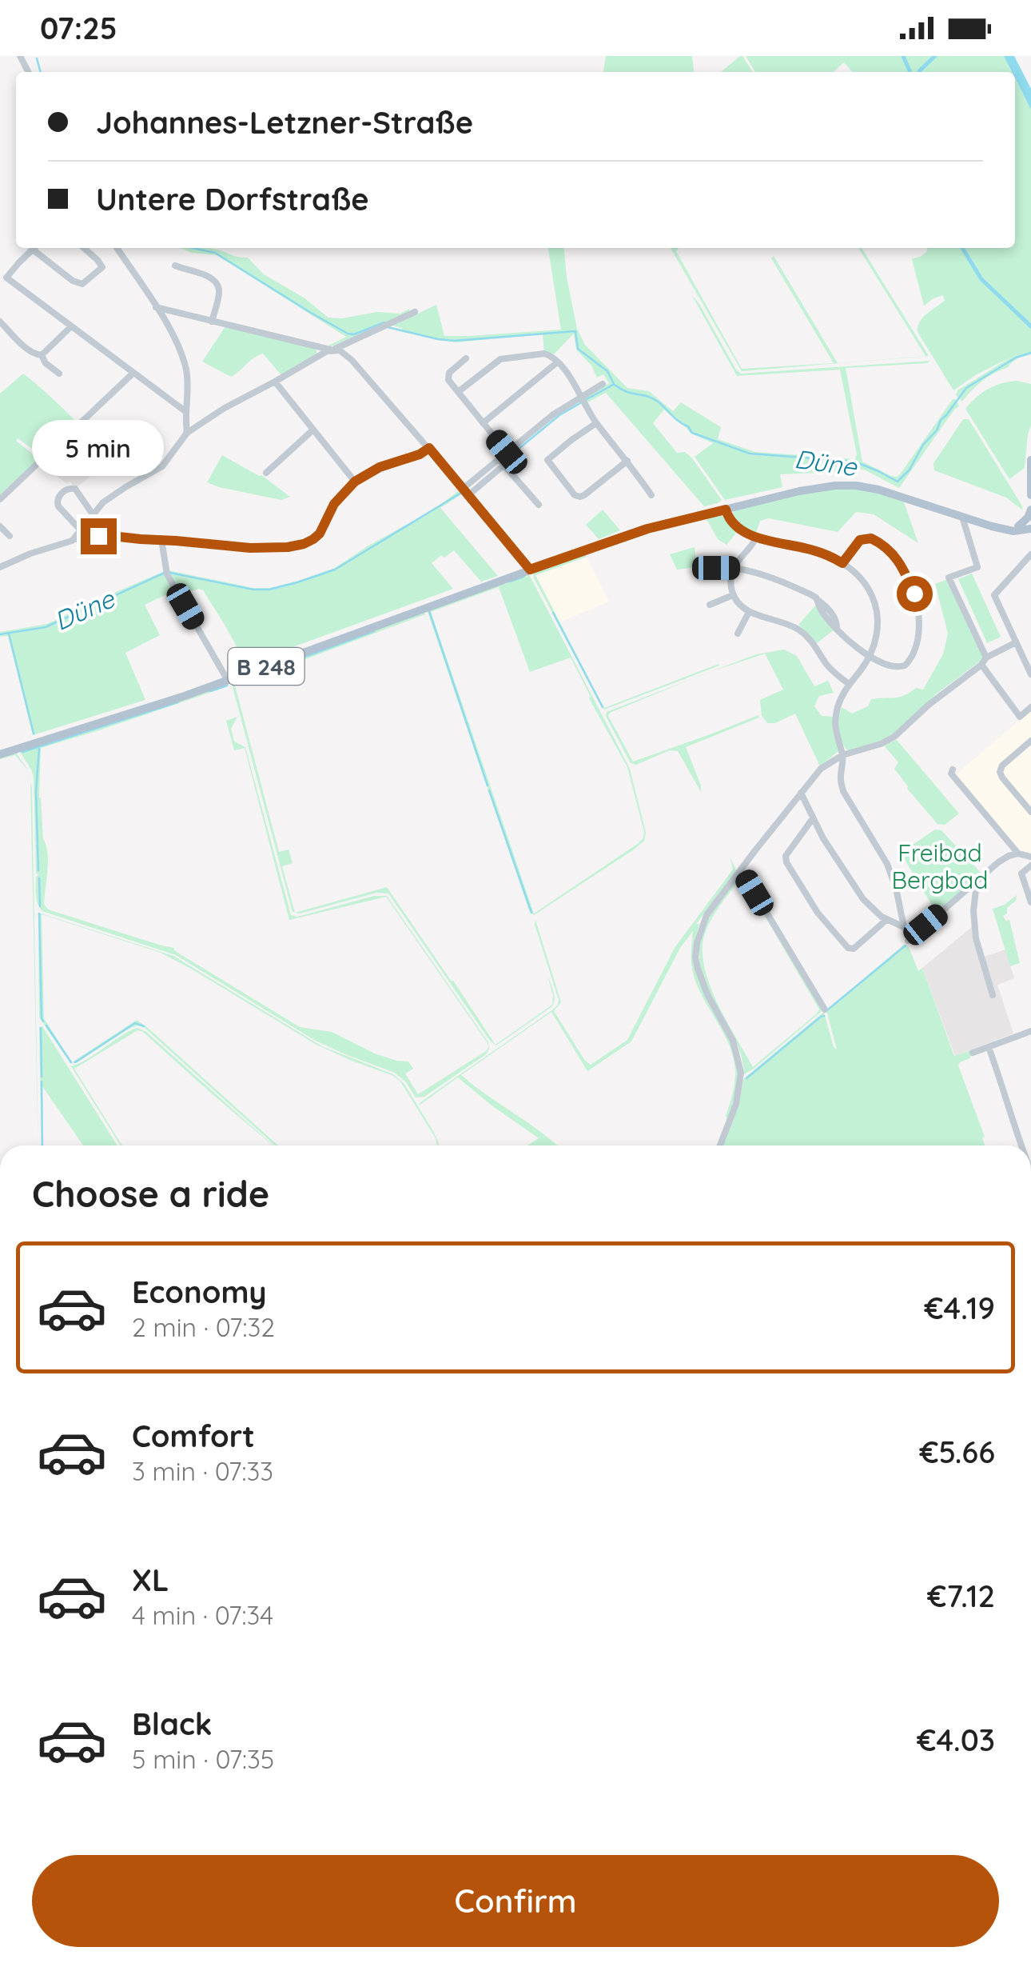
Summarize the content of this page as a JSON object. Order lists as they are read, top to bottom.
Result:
{
  "streets": {
    "main road": ["B 248"]
  },
  "water": ["Düne"],
  "parks": ["Freibad Bergbad"],
  "page": {
    "status": "07:25",
    "banner": ["Johannes-Letzner-Straße", "Untere Dorfstraße"],
    "bubble": "5 min",
    "heading": "Choose a ride",
    "list": [
      {
        "name": "Economy",
        "note": "2 min · 07:32",
        "value": "€4.19"
      },
      {
        "name": "Comfort",
        "note": "3 min · 07:33",
        "value": "€5.66"
      },
      {
        "name": "XL",
        "note": "4 min · 07:34",
        "value": "€7.12"
      },
      {
        "name": "Black",
        "note": "5 min · 07:35",
        "value": "€4.03"
      }
    ],
    "buttons": "Confirm"
  }
}
